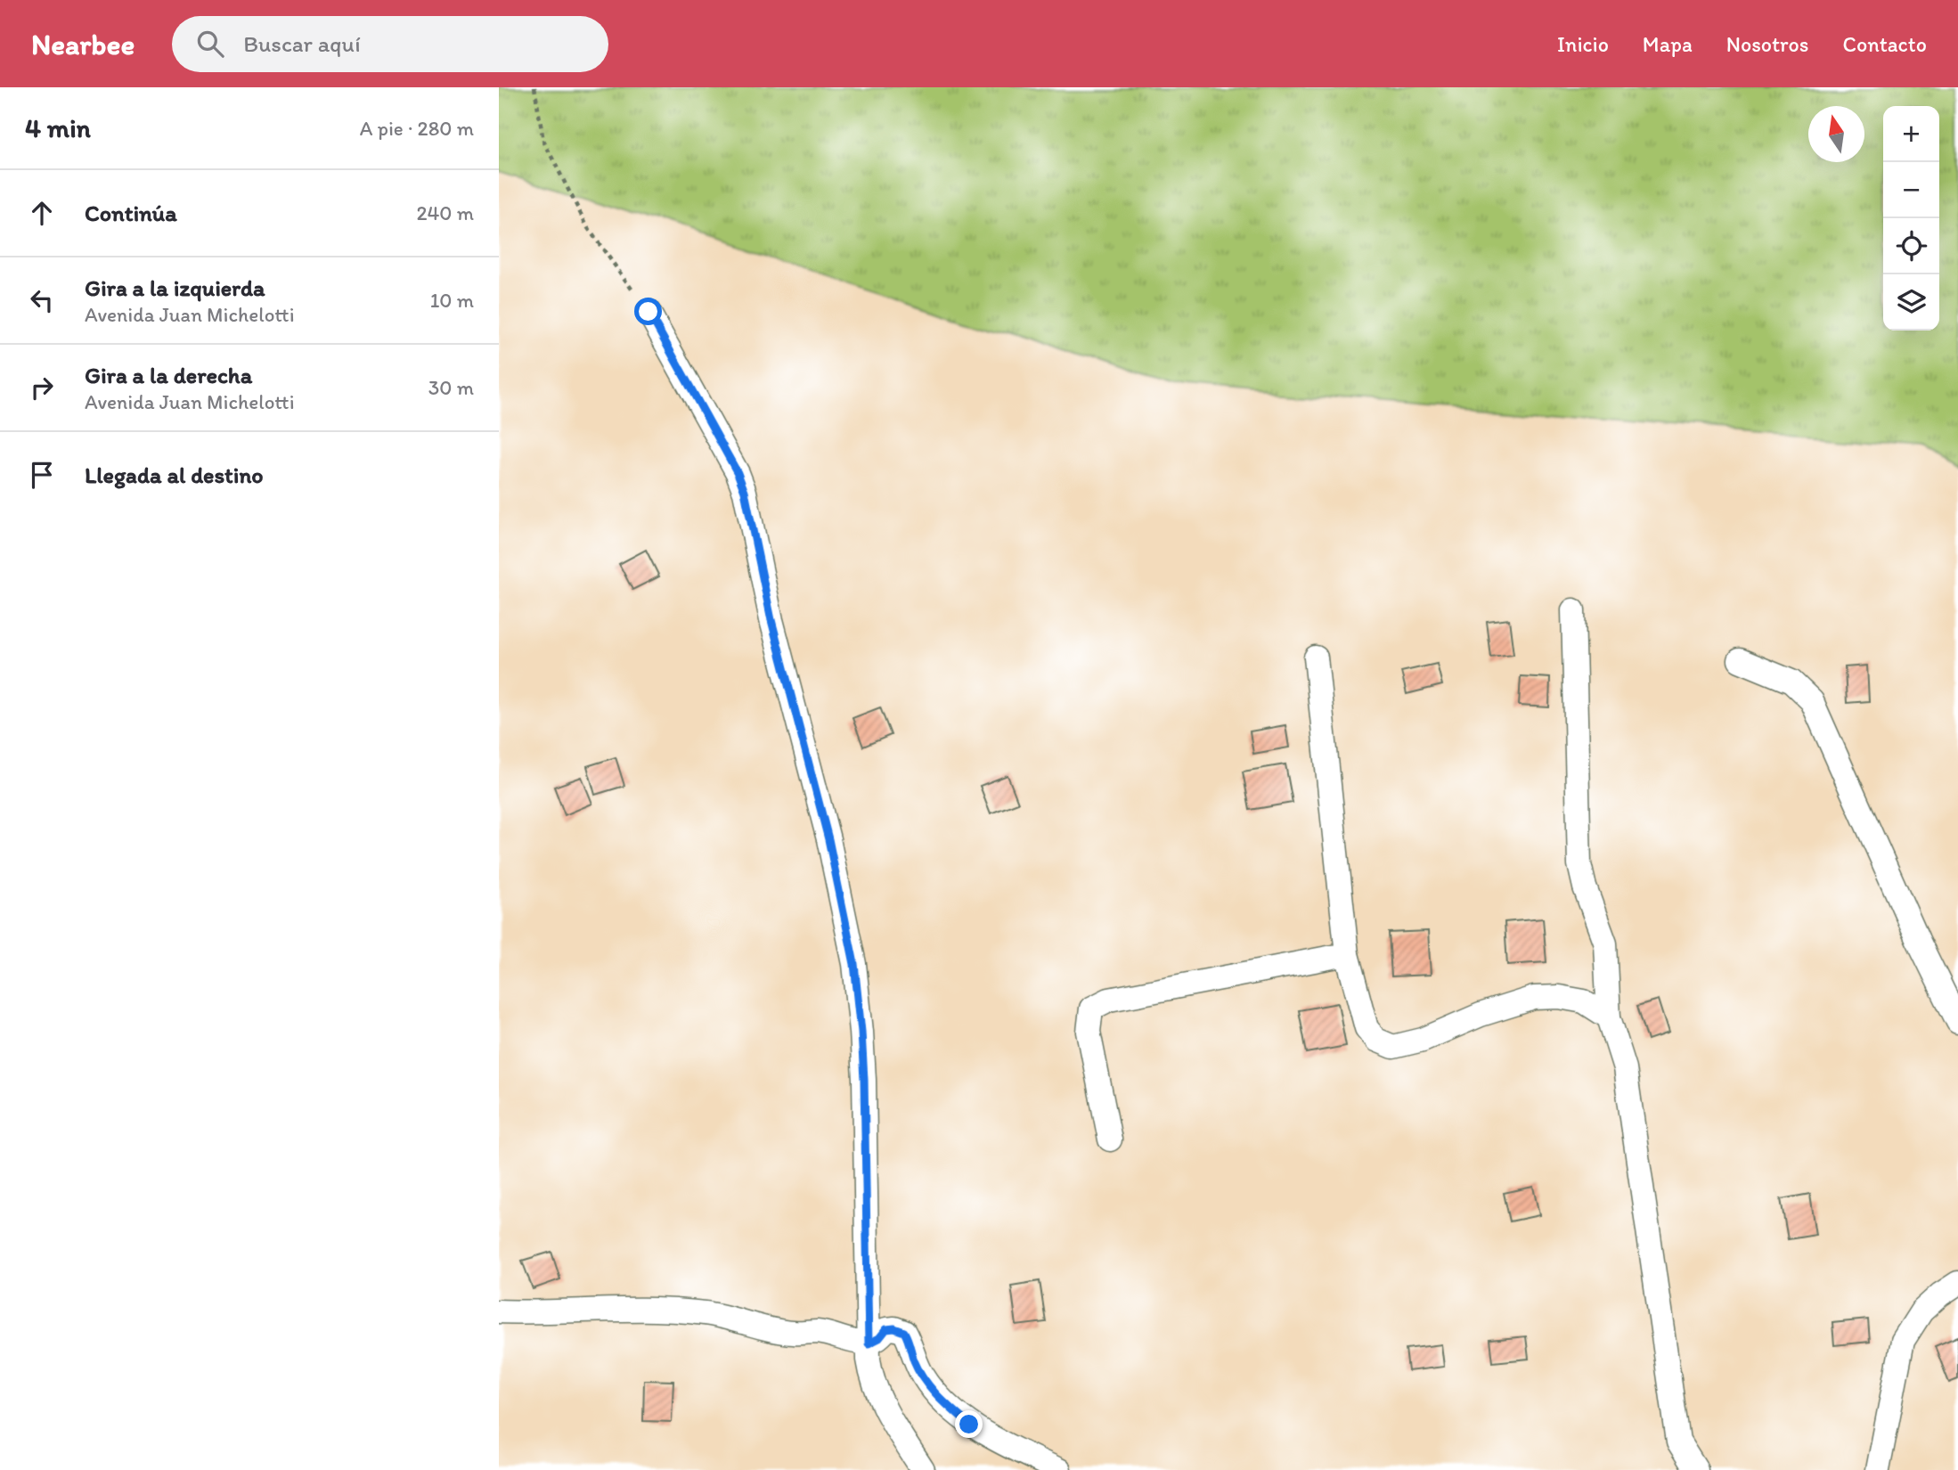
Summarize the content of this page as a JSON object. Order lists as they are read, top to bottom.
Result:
{
  "north": "top",
  "page": {
    "header": "Nearbee",
    "search": "Buscar aquí",
    "nav": [
      "Inicio",
      "Mapa",
      "Nosotros",
      "Contacto"
    ],
    "heading": ["4 min", "A pie · 280 m"],
    "map_buttons": ["+", "−"],
    "list": [
      ["Continúa", "240 m"],
      ["Gira a la izquierda", "Avenida Juan Michelotti", "10 m"],
      ["Gira a la derecha", "Avenida Juan Michelotti", "30 m"],
      "Llegada al destino"
    ]
  }
}
